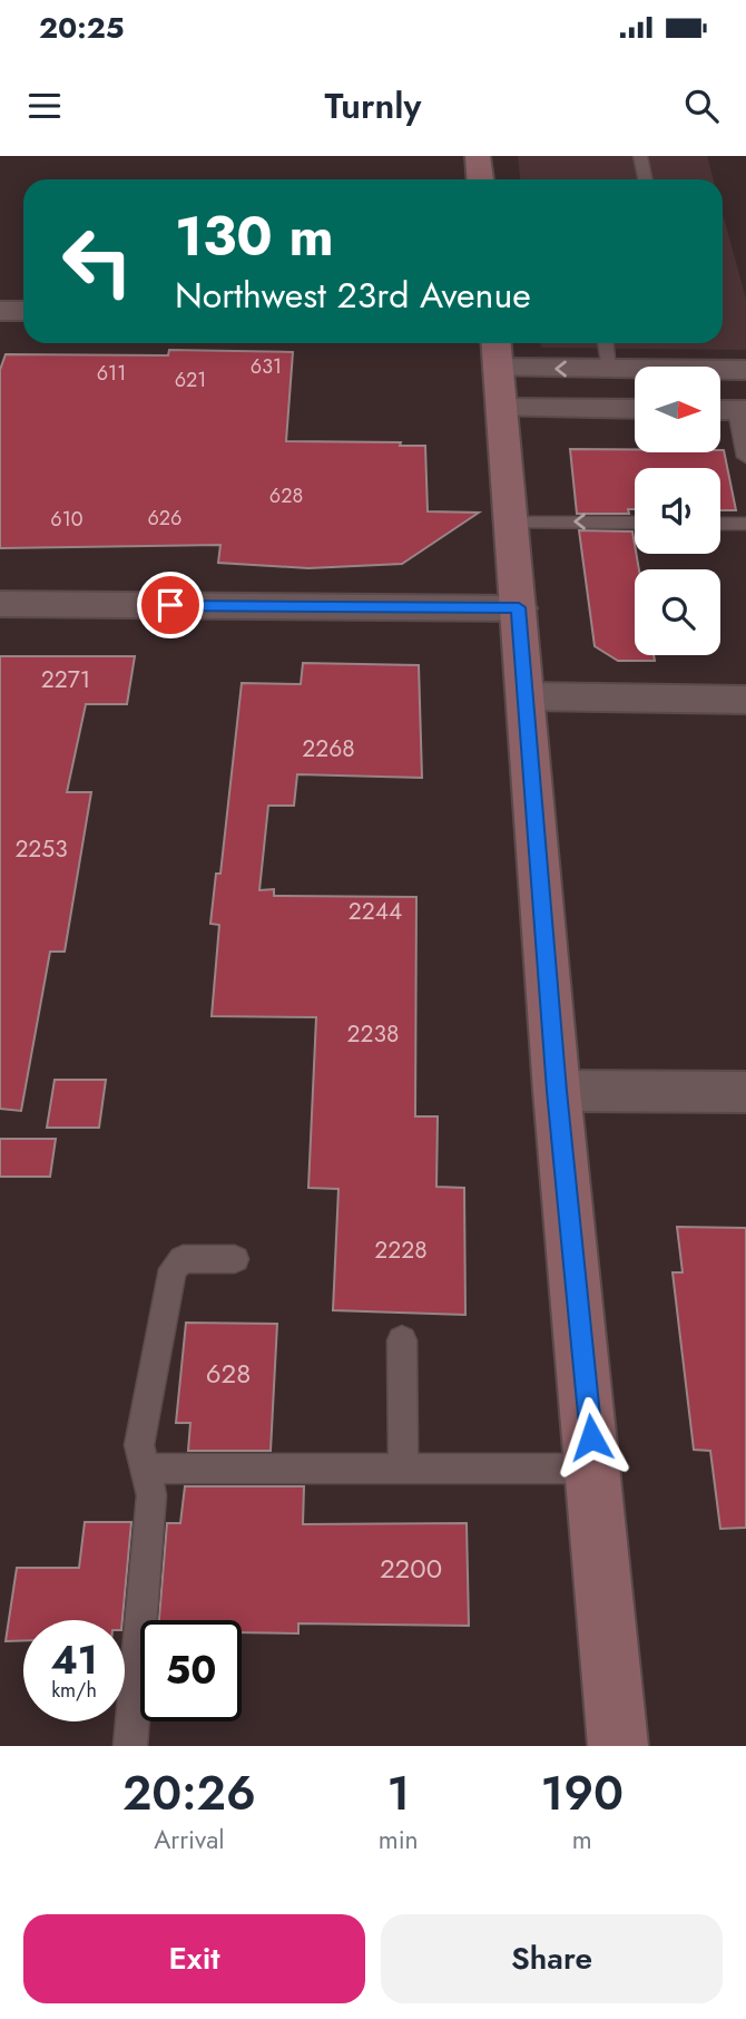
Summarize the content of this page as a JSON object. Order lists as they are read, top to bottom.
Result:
{
  "house_numbers": [
    "631",
    "611",
    "621",
    "628",
    "626",
    "610",
    "2271",
    "2268",
    "2253",
    "2244",
    "2238",
    "2228",
    "628",
    "2200"
  ],
  "north": "right",
  "page": {
    "status": "20:25",
    "header": "Turnly",
    "turn": ["130 m", "Northwest 23rd Avenue"],
    "speed": "41 km/h",
    "limit": "50",
    "eta": [
      "20:26",
      "Arrival",
      "1",
      "min",
      "190",
      "m"
    ],
    "buttons": ["Exit", "Share"]
  }
}
